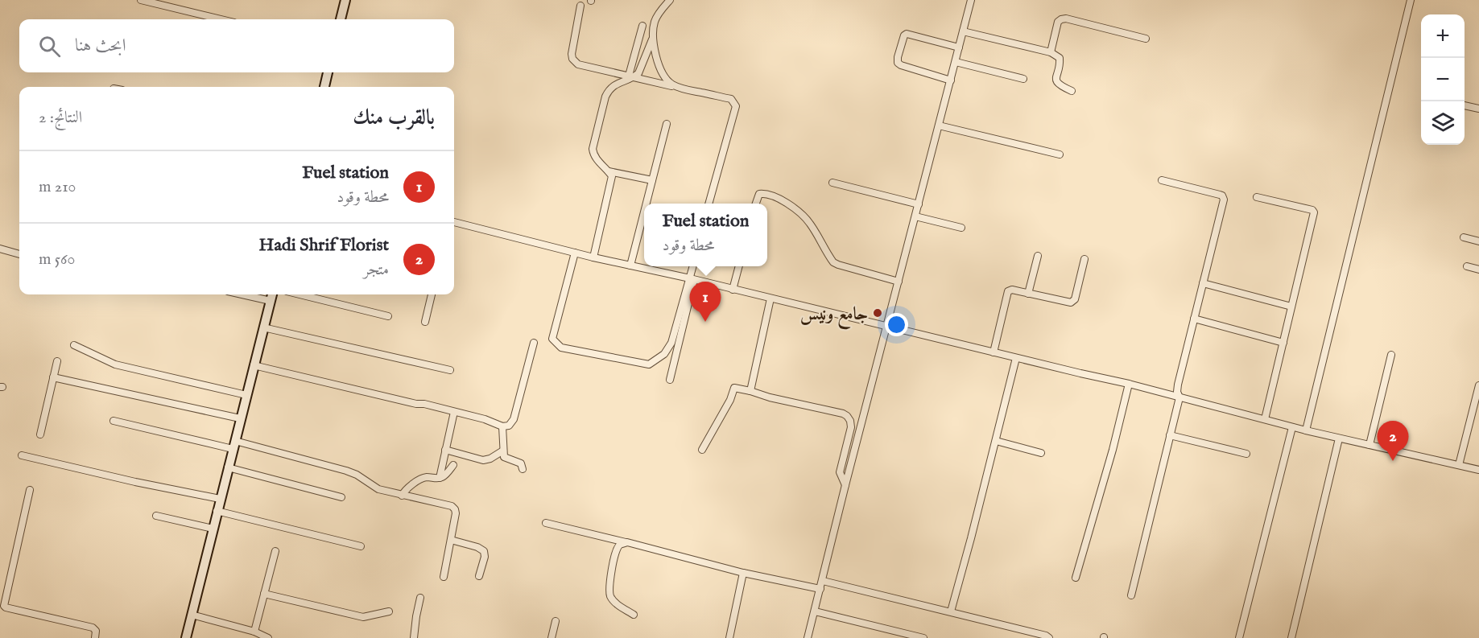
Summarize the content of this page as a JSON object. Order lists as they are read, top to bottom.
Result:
{
  "places": ["جامع ونيس"],
  "page": {
    "map_buttons": ["+", "−"],
    "search": "ابحث هنا",
    "heading": ["بالقرب منك", "النتائج: 2"],
    "list": [
      {
        "mark": "1",
        "name": "Fuel station",
        "note": "محطة وقود",
        "value": "210 m"
      },
      {
        "mark": "2",
        "name": "Hadi Shrif Florist",
        "note": "متجر",
        "value": "560 m"
      }
    ],
    "popup": ["Fuel station", "محطة وقود"],
    "pins": ["1", "2"]
  }
}
